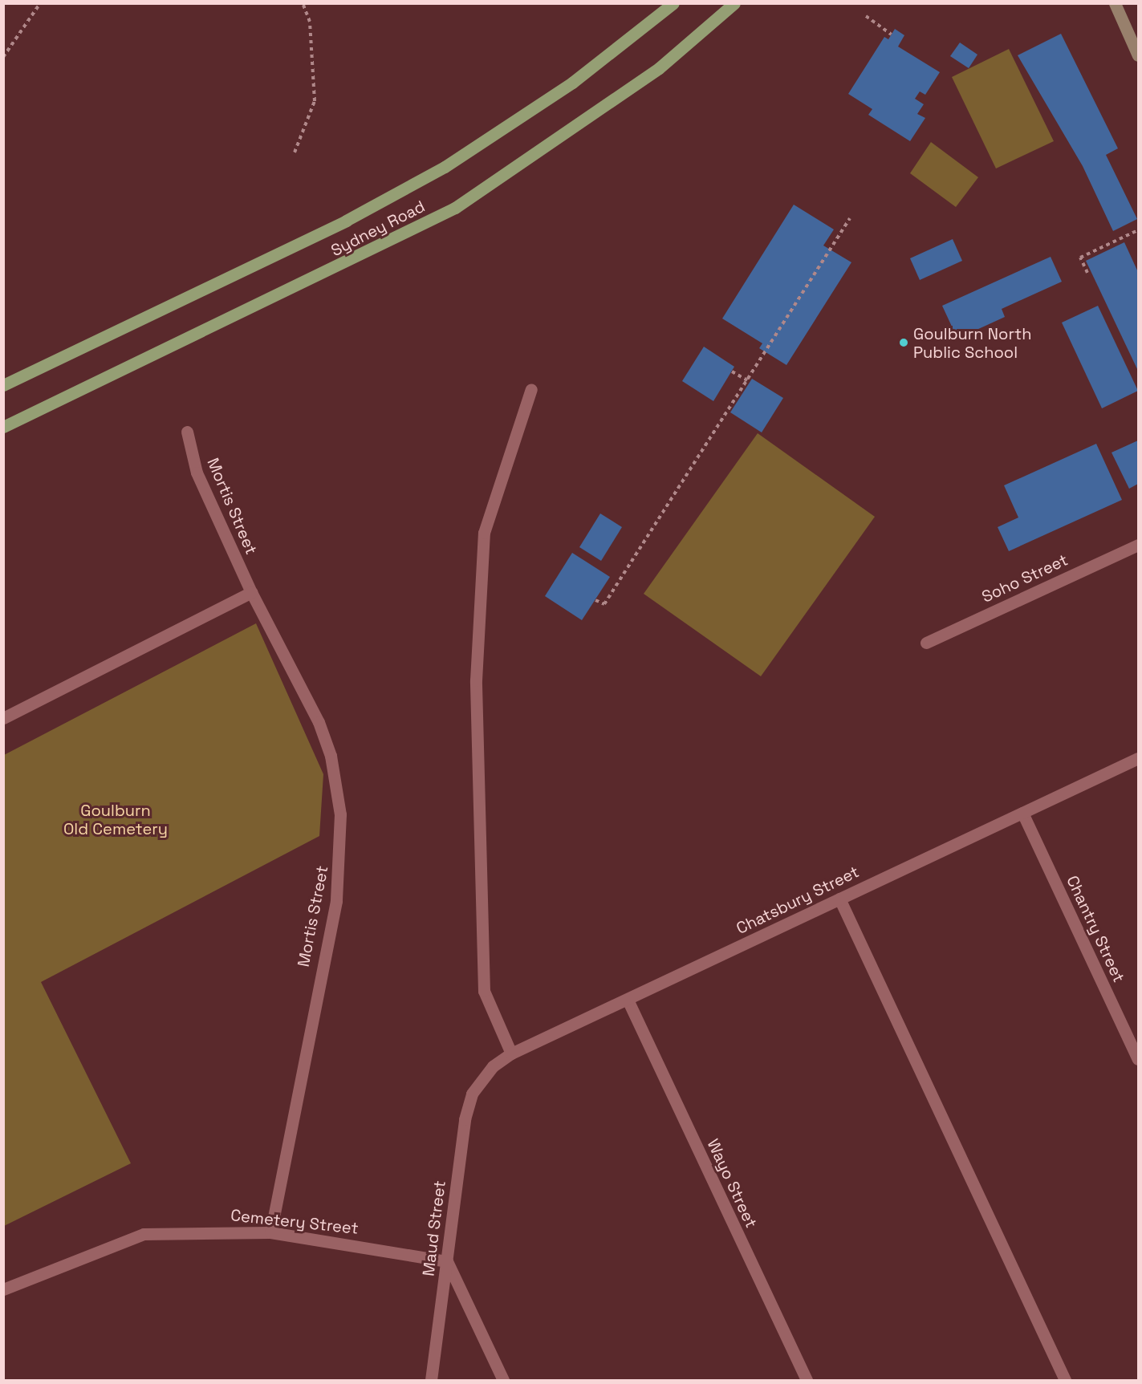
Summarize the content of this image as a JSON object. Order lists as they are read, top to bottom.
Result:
{
  "streets": {
    "main road": ["Sydney Road"],
    "street": [
      "Mortis Street",
      "Soho Street",
      "Chatsbury Street",
      "Chantry Street",
      "Wayo Street",
      "Cemetery Street",
      "Maud Street"
    ]
  },
  "crossings": [
    ["Mortis Street", "Cemetery Street"],
    ["Chatsbury Street", "Chantry Street"],
    ["Chatsbury Street", "Wayo Street"],
    ["Chatsbury Street", "Maud Street"],
    ["Cemetery Street", "Maud Street"]
  ],
  "parks": ["Goulburn Old Cemetery"],
  "places": ["Goulburn North Public School"]
}
